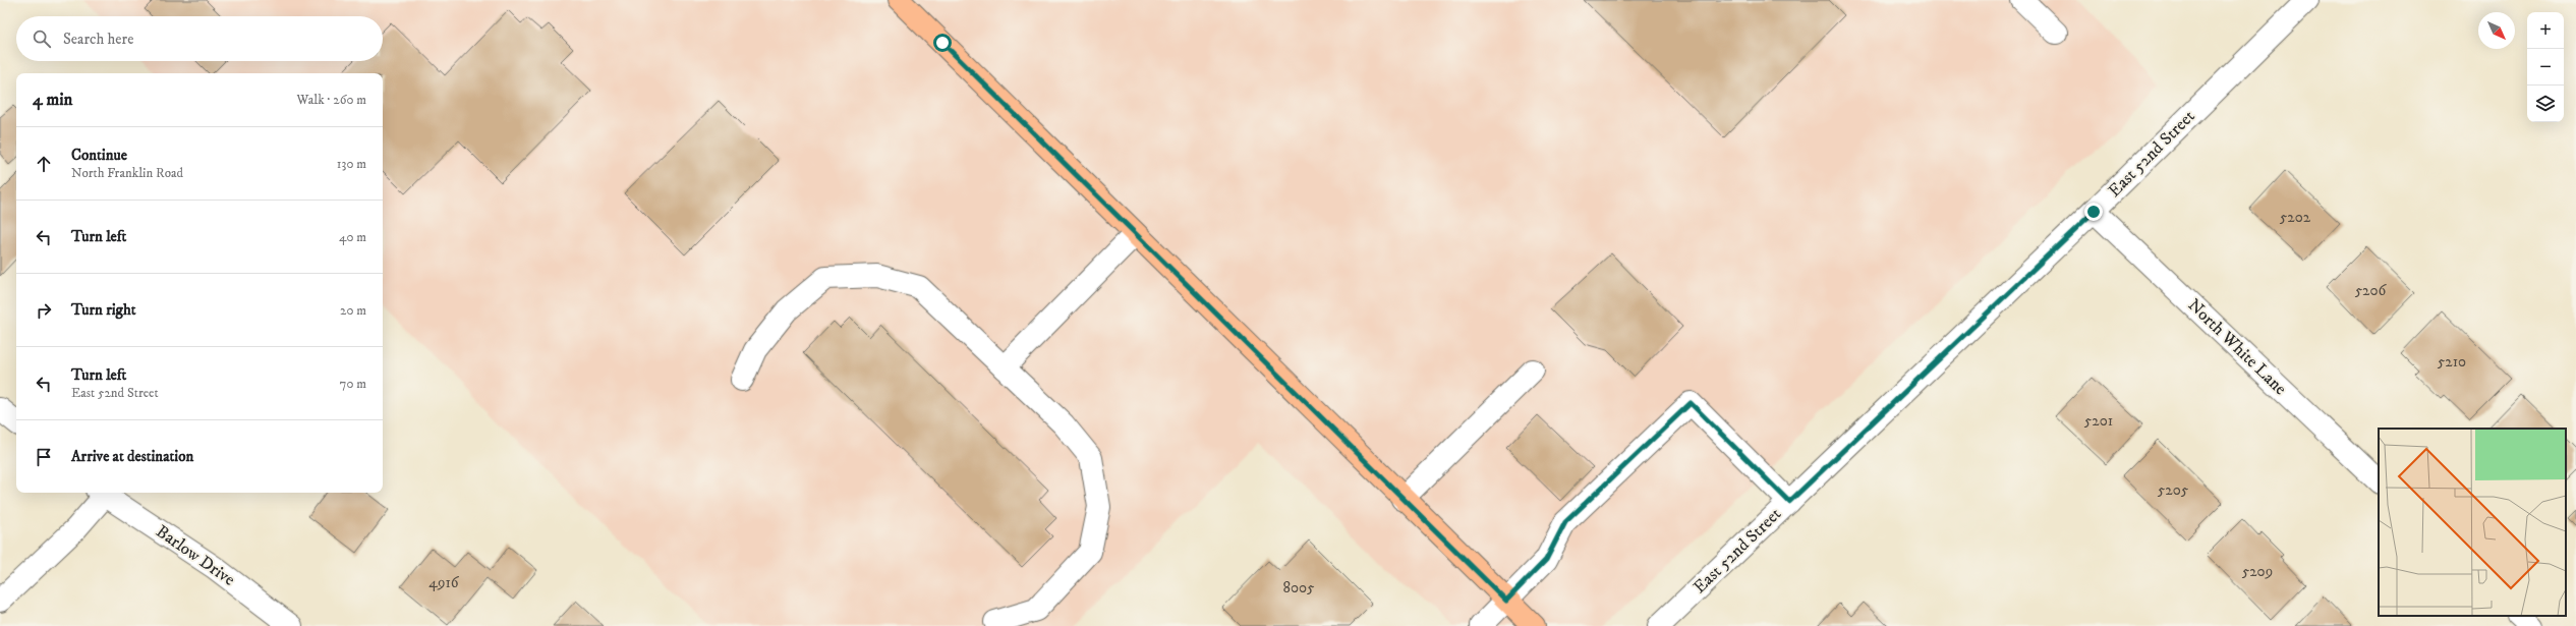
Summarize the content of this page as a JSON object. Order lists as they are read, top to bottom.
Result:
{
  "streets": {
    "street": ["East 52nd Street", "North White Lane", "Barlow Drive"]
  },
  "crossings": [
    ["East 52nd Street", "North White Lane"]
  ],
  "house_numbers": [
    "5202",
    "5206",
    "5210",
    "5201",
    "5205",
    "5209",
    "4916",
    "8005"
  ],
  "north": "bottom right",
  "page": {
    "map_buttons": ["+", "−"],
    "search": "Search here",
    "heading": ["4 min", "Walk · 260 m"],
    "list": [
      ["Continue", "North Franklin Road", "130 m"],
      ["Turn left", "40 m"],
      ["Turn right", "20 m"],
      ["Turn left", "East 52nd Street", "70 m"],
      "Arrive at destination"
    ]
  }
}
